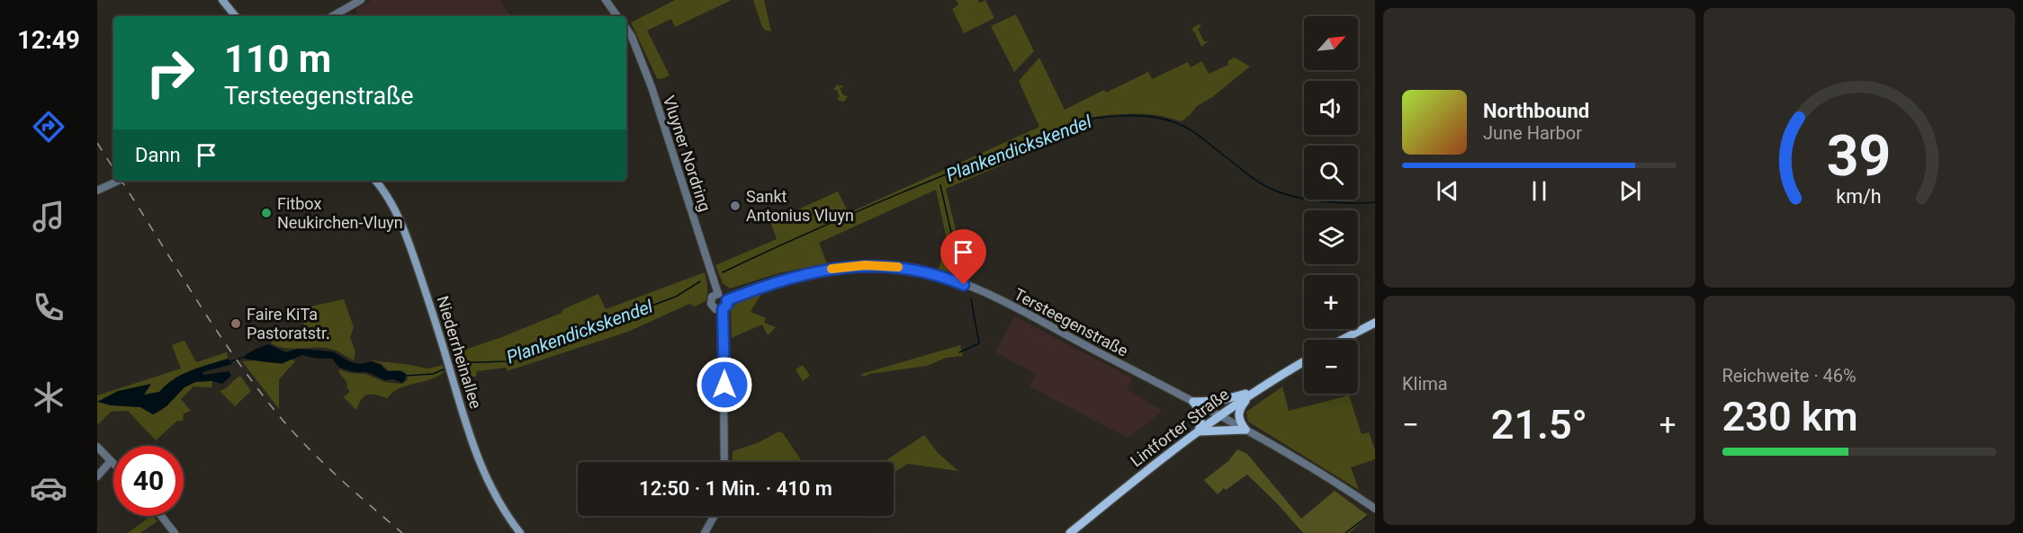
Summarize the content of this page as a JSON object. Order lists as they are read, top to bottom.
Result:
{
  "streets": {
    "main road": ["Niederrheinallee", "Lintforter Straße"],
    "street": ["Vluyner Nordring", "Tersteegenstraße"]
  },
  "crossings": [
    ["Vluyner Nordring", "Tersteegenstraße"],
    ["Tersteegenstraße", "Lintforter Straße"]
  ],
  "water": ["Plankendickskendel"],
  "places": ["Sankt Antonius Vluyn", "Fitbox Neukirchen-Vluyn", "Faire KiTa Pastoratstr."],
  "north": "top right",
  "page": {
    "tabs": "12:49",
    "map_buttons": ["+", "−"],
    "turn": ["110 m", "Tersteegenstraße"],
    "song": ["Northbound", "June Harbor"],
    "then": "Dann",
    "tile": [
      "Klima",
      ["Reichweite · 46%", "230 km"]
    ],
    "heat": ["−", "21.5°", "+"],
    "limit": "40",
    "trip": "12:50 · 1 Min. · 410 m",
    "gauge": ["39", "km/h"]
  }
}
